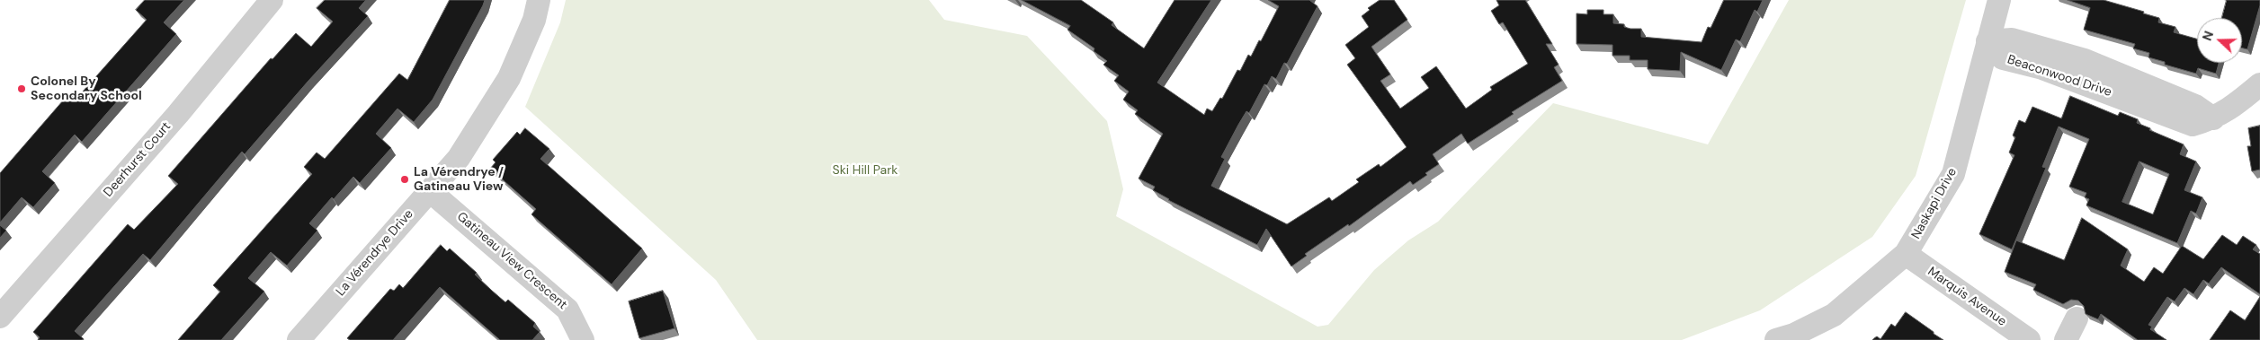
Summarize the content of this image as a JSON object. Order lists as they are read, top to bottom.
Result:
{
  "streets": {
    "street": [
      "Beaconwood Drive",
      "Deerhurst Court",
      "Naskapi Drive",
      "La Vérendrye Drive",
      "Gatineau View Crescent",
      "Marquis Avenue"
    ]
  },
  "crossings": [
    ["Beaconwood Drive", "Naskapi Drive"],
    ["Naskapi Drive", "Marquis Avenue"],
    ["La Vérendrye Drive", "Gatineau View Crescent"]
  ],
  "parks": ["Ski Hill Park"],
  "places": ["Colonel By Secondary School", "La Vérendrye / Gatineau View"],
  "north": "left"
}
